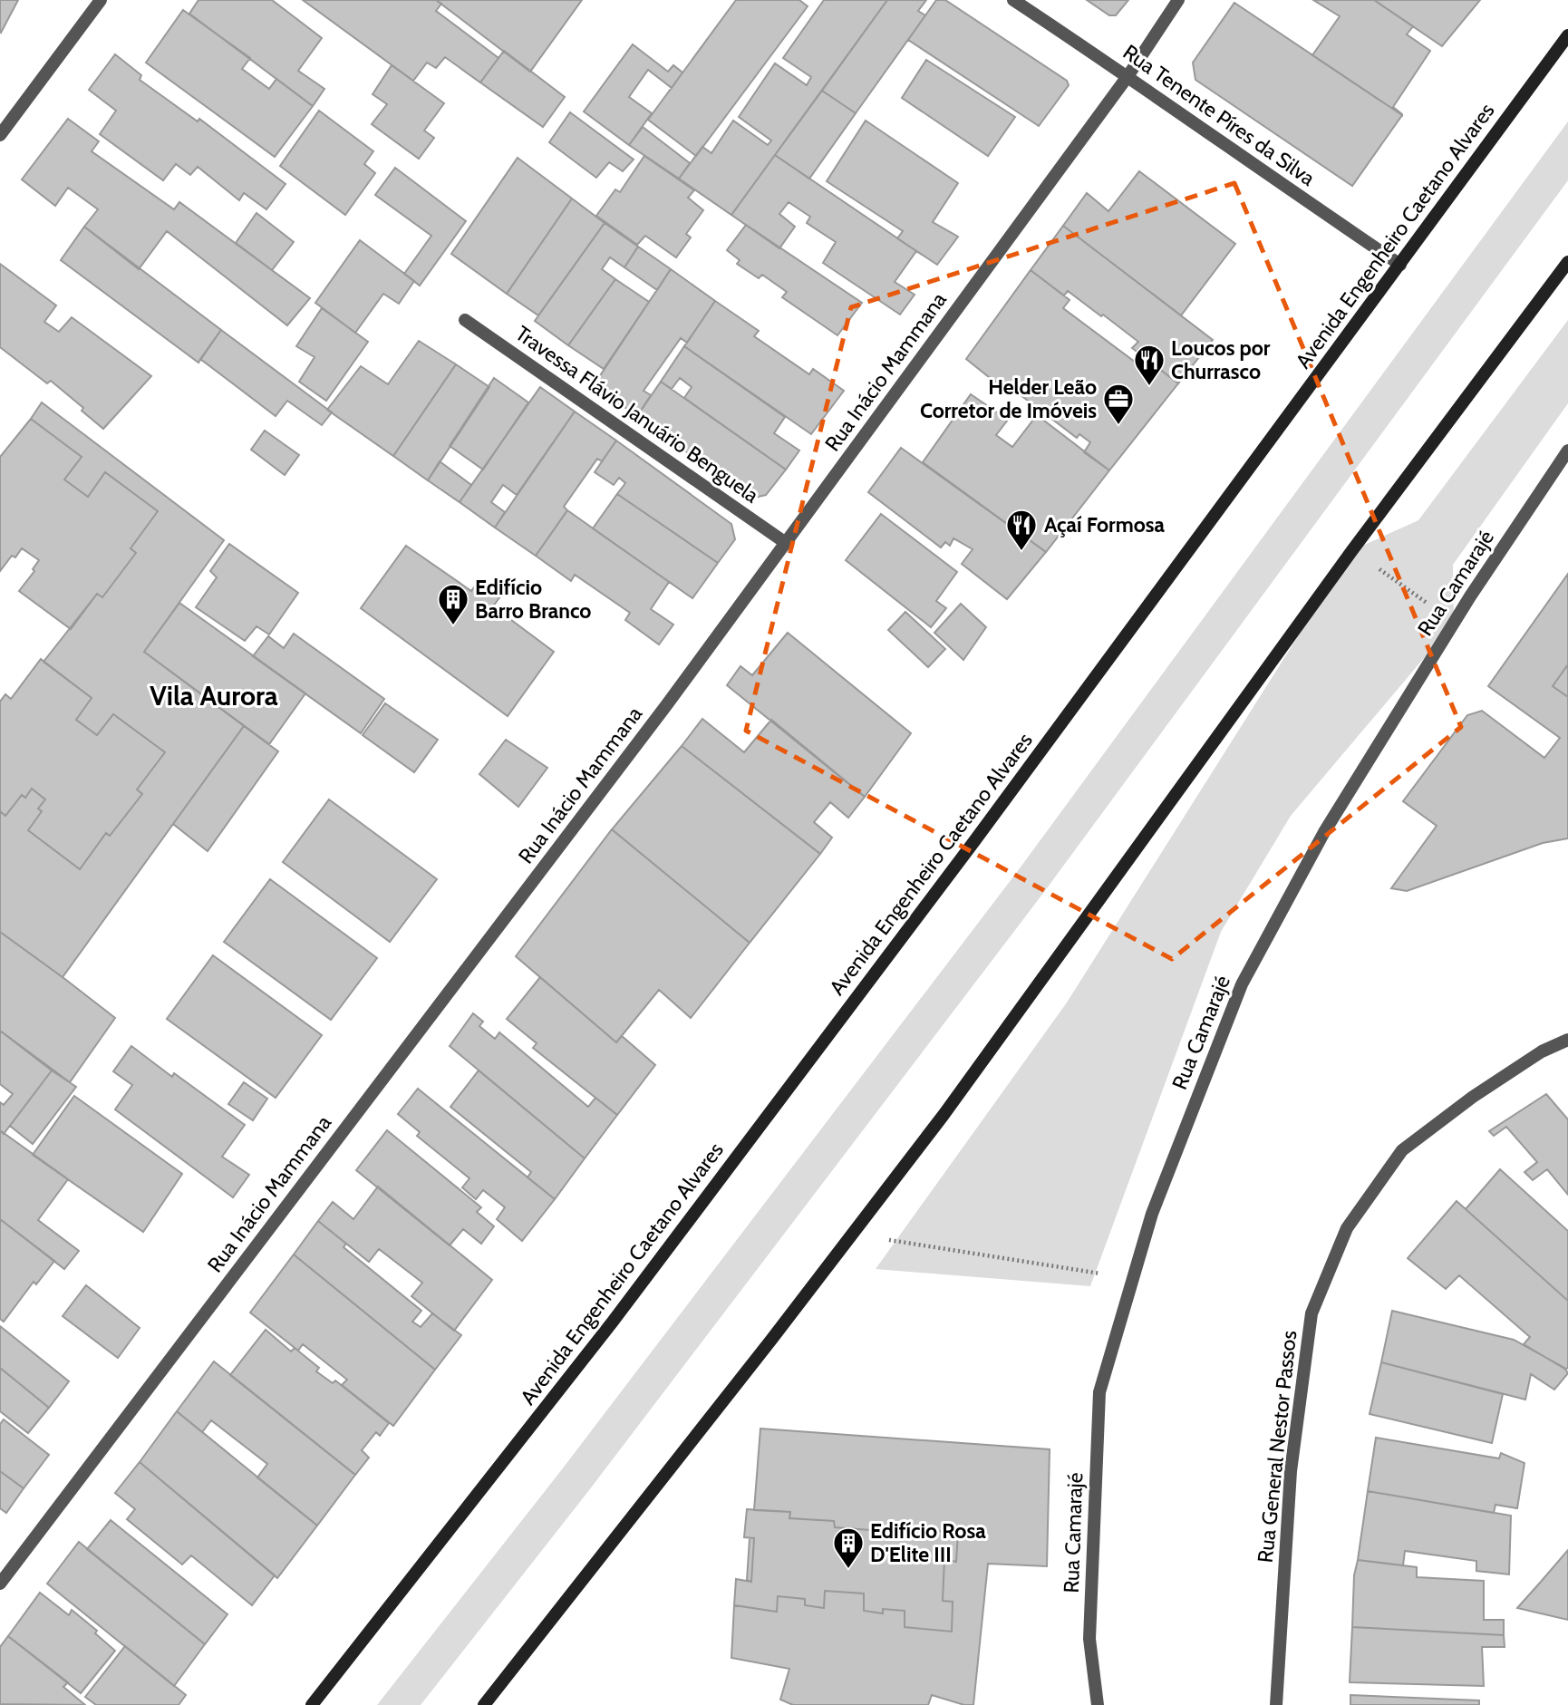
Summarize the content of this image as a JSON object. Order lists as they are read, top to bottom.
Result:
{
  "streets": {
    "street": [
      "Rua Tenente Píres da Silva",
      "Avenida Engenheiro Caetano Alvares",
      "Rua Inácio Mammana",
      "Travessa Flávio Januário Benguela",
      "Rua Camarajé",
      "Rua General Nestor Passos"
    ]
  },
  "crossings": [
    ["Rua Tenente Píres da Silva", "Avenida Engenheiro Caetano Alvares"],
    ["Rua Tenente Píres da Silva", "Rua Inácio Mammana"],
    ["Rua Inácio Mammana", "Travessa Flávio Januário Benguela"]
  ],
  "districts": ["Vila Aurora"],
  "places": {
    "restaurant": ["Loucos por Churrasco", "Açaí Formosa"],
    "office": ["Helder Leão Corretor de Imóveis"],
    "building": ["Edifício Barro Branco", "Edifício Rosa D'Elite III"]
  }
}
